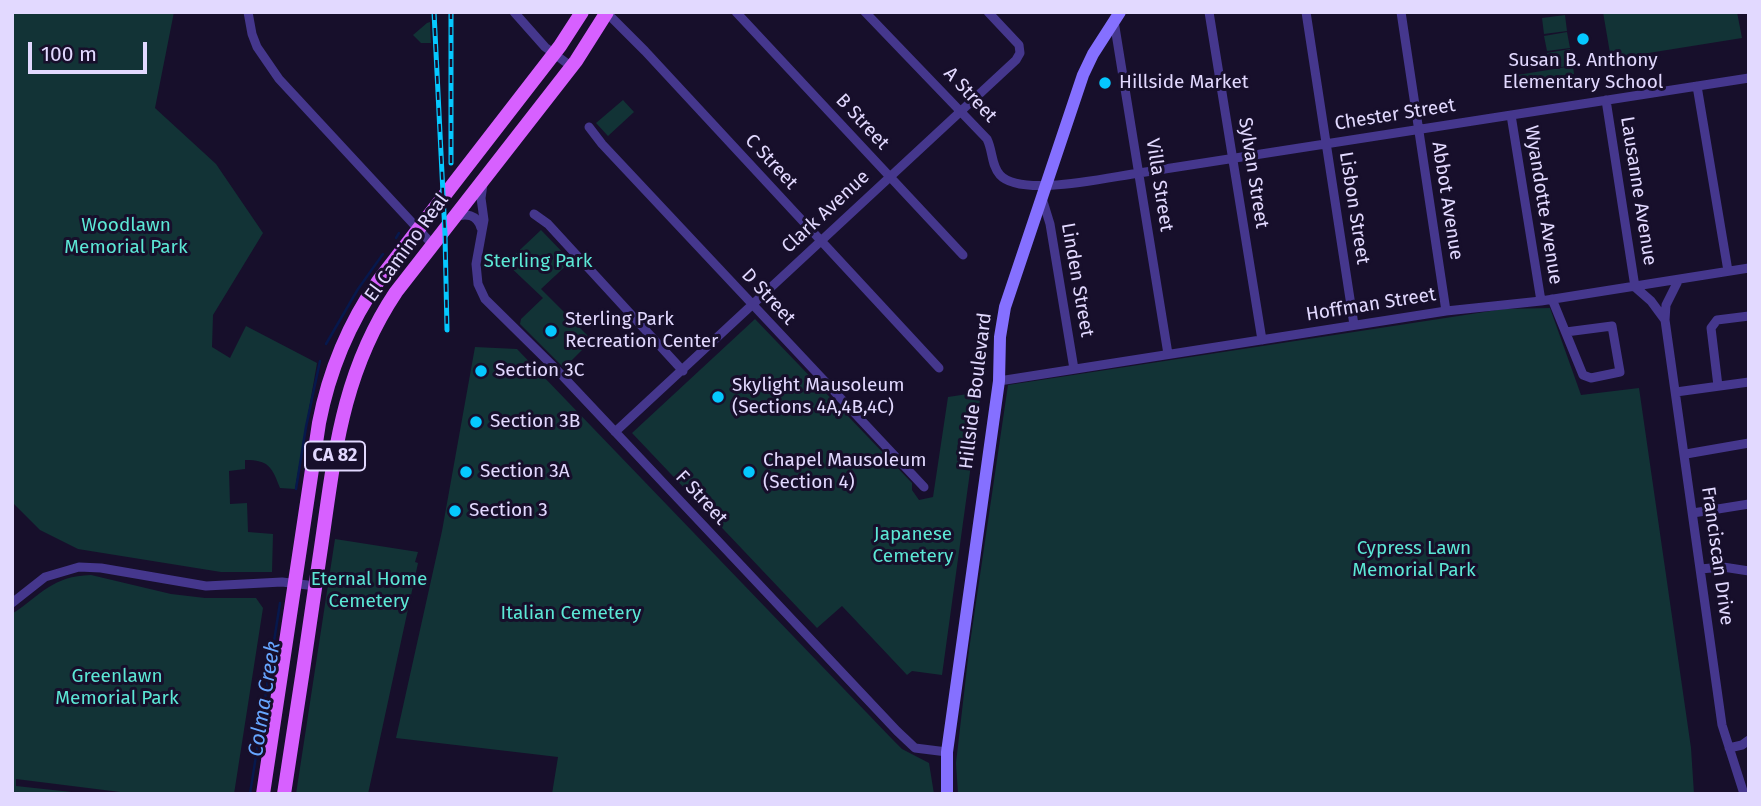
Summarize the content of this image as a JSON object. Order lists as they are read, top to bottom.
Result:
{
  "streets": {
    "main road": ["El Camino Real", "Hillside Boulevard", "CA 82"],
    "street": [
      "A Street",
      "Chester Street",
      "B Street",
      "C Street",
      "Sylvan Street",
      "Villa Street",
      "Lausanne Avenue",
      "Abbot Avenue",
      "Wyandotte Avenue",
      "Lisbon Street",
      "Clark Avenue",
      "Linden Street",
      "D Street",
      "Hoffman Street",
      "F Street",
      "Franciscan Drive"
    ]
  },
  "crossings": [
    ["A Street", "Chester Street"],
    ["A Street", "Clark Avenue"],
    ["A Street", "Linden Street"],
    ["A Street", "Hillside Boulevard"],
    ["Chester Street", "Sylvan Street"],
    ["Chester Street", "Villa Street"],
    ["Chester Street", "Lausanne Avenue"],
    ["Chester Street", "Abbot Avenue"],
    ["Chester Street", "Wyandotte Avenue"],
    ["Chester Street", "Lisbon Street"],
    ["Chester Street", "Linden Street"],
    ["Chester Street", "Hillside Boulevard"],
    ["B Street", "Clark Avenue"],
    ["C Street", "Clark Avenue"],
    ["C Street", "El Camino Real"],
    ["Sylvan Street", "Hoffman Street"],
    ["Villa Street", "Hoffman Street"],
    ["Villa Street", "Hillside Boulevard"],
    ["Lausanne Avenue", "Hoffman Street"],
    ["Abbot Avenue", "Hoffman Street"],
    ["Wyandotte Avenue", "Hoffman Street"],
    ["Lisbon Street", "Hoffman Street"],
    ["Clark Avenue", "D Street"],
    ["Clark Avenue", "F Street"],
    ["El Camino Real", "F Street"],
    ["Linden Street", "Hoffman Street"],
    ["Linden Street", "Hillside Boulevard"],
    ["Hoffman Street", "Hillside Boulevard"],
    ["Hoffman Street", "Franciscan Drive"],
    ["Hillside Boulevard", "F Street"]
  ],
  "water": ["Colma Creek"],
  "parks": [
    "Woodlawn Memorial Park",
    "Sterling Park",
    "Japanese Cemetery",
    "Cypress Lawn Memorial Park",
    "Eternal Home Cemetery",
    "Italian Cemetery",
    "Greenlawn Memorial Park"
  ],
  "places": [
    "Susan B. Anthony Elementary School",
    "Hillside Market",
    "Sterling Park Recreation Center",
    "Section 3C",
    "Skylight Mausoleum (Sections 4A,4B,4C)",
    "Section 3B",
    "Section 3A",
    "Chapel Mausoleum (Section 4)",
    "Section 3"
  ],
  "scale_bar": "100 m"
}
